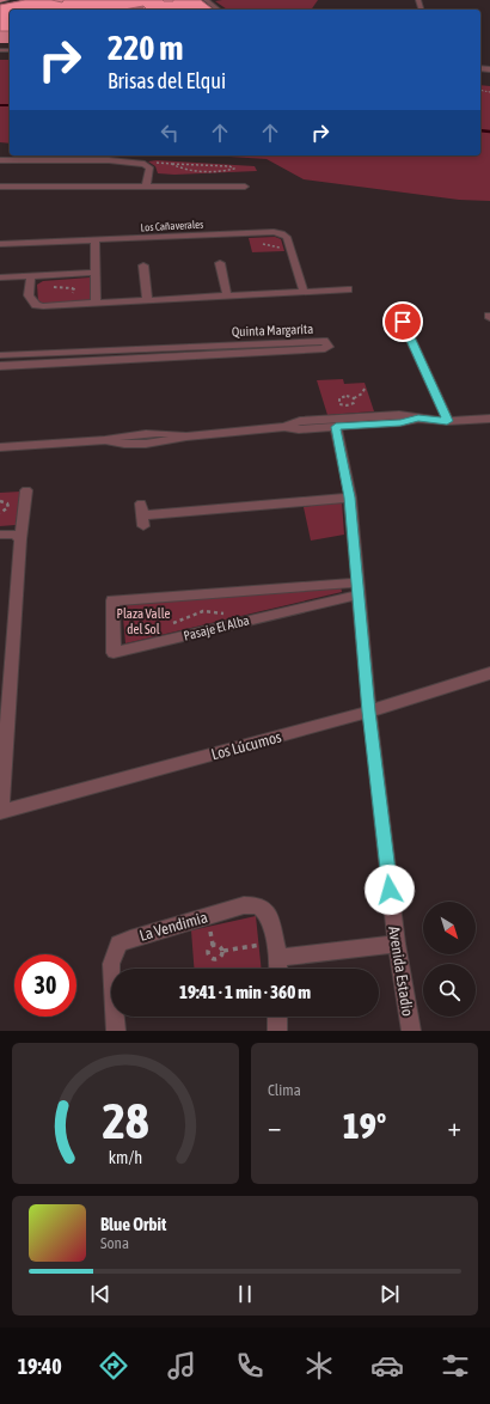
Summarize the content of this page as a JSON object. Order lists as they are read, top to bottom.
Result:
{
  "streets": {
    "street": [
      "Los Cañaverales",
      "Quinta Margarita",
      "Pasaje El Alba",
      "Los Lúcumos",
      "La Vendimia",
      "Avenida Estadio"
    ]
  },
  "crossings": [
    ["Pasaje El Alba", "Avenida Estadio"],
    ["Los Lúcumos", "Avenida Estadio"]
  ],
  "parks": ["Plaza Valle del Sol"],
  "north": "bottom right",
  "page": {
    "turn": ["220 m", "Brisas del Elqui"],
    "limit": "30",
    "trip": "19:41 · 1 min · 360 m",
    "tile": "Clima",
    "heat": ["−", "19°", "+"],
    "song": ["Blue Orbit", "Sona"],
    "tabs": "19:40",
    "gauge": ["28", "km/h"]
  }
}
